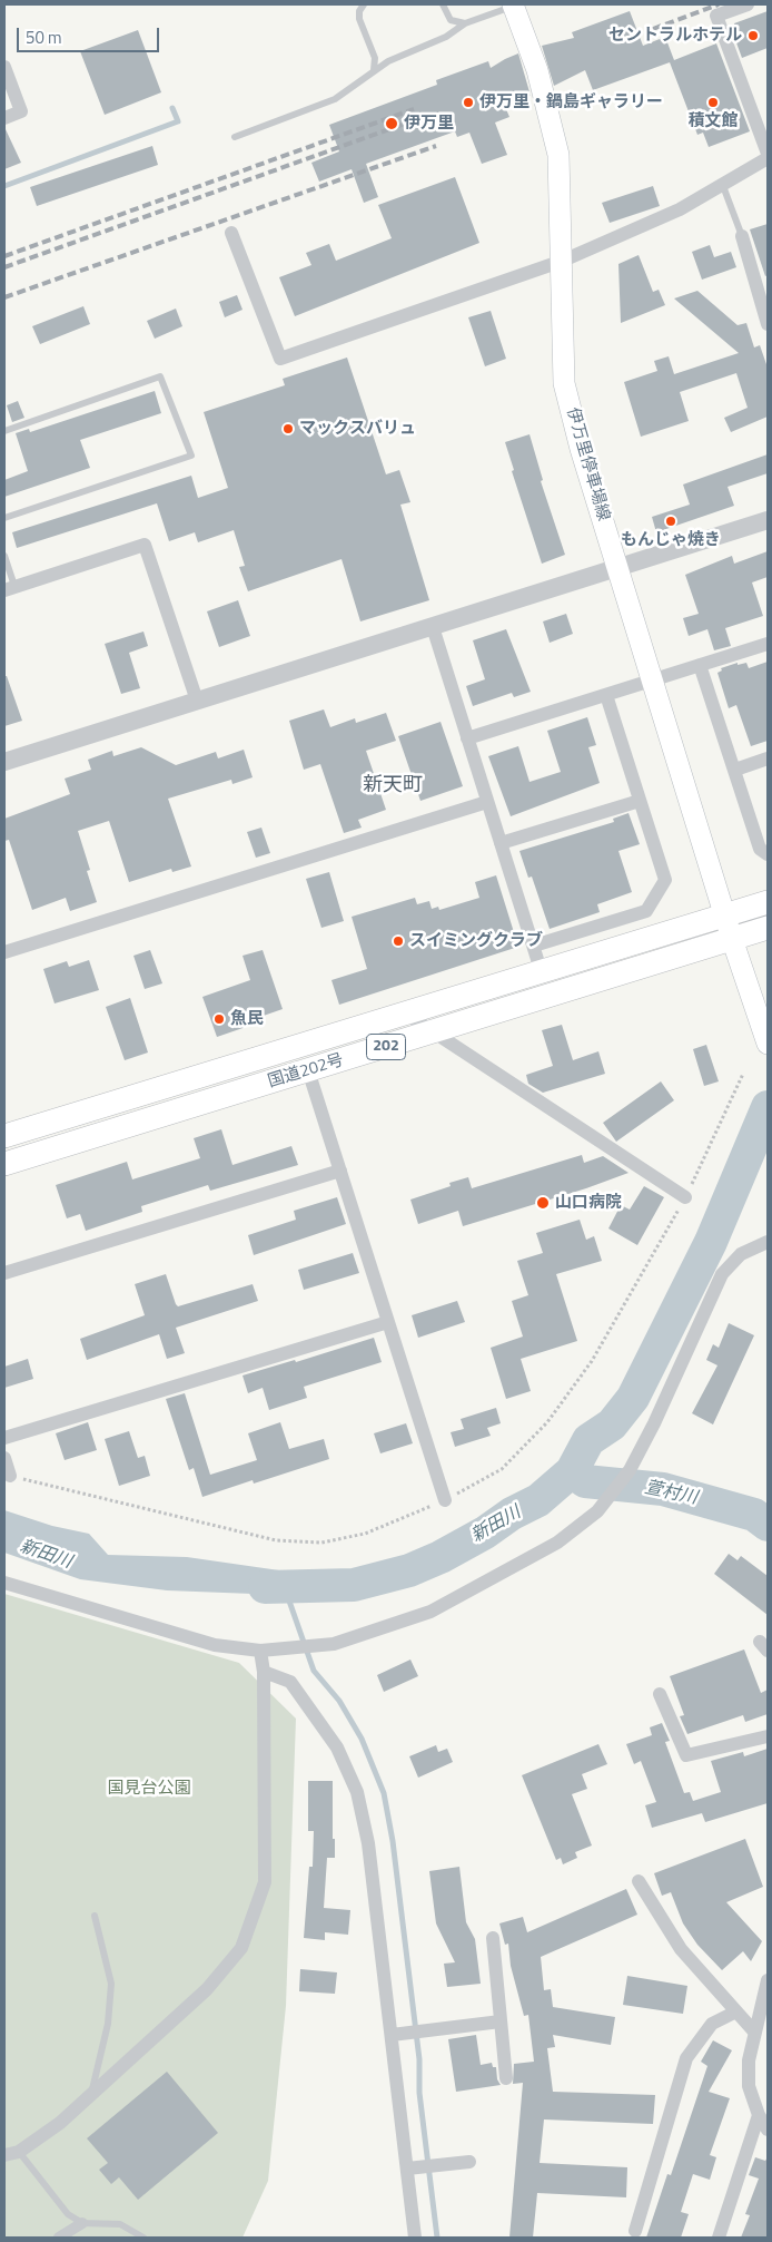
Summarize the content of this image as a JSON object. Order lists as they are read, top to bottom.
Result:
{
  "streets": {
    "highway": ["202", "国道202号"],
    "main road": ["伊万里停車場線"]
  },
  "crossings": [
    ["伊万里停車場線", "国道202号"]
  ],
  "districts": ["新天町"],
  "water": ["萱村川", "新田川"],
  "parks": ["国見台公園"],
  "places": [
    "セントラルホテル",
    "伊万里・鍋島ギャラリー",
    "積文館",
    "伊万里",
    "マックスバリュ",
    "もんじゃ焼き",
    "スイミングクラブ",
    "魚民",
    "山口病院"
  ],
  "scale_bar": "50 m"
}
